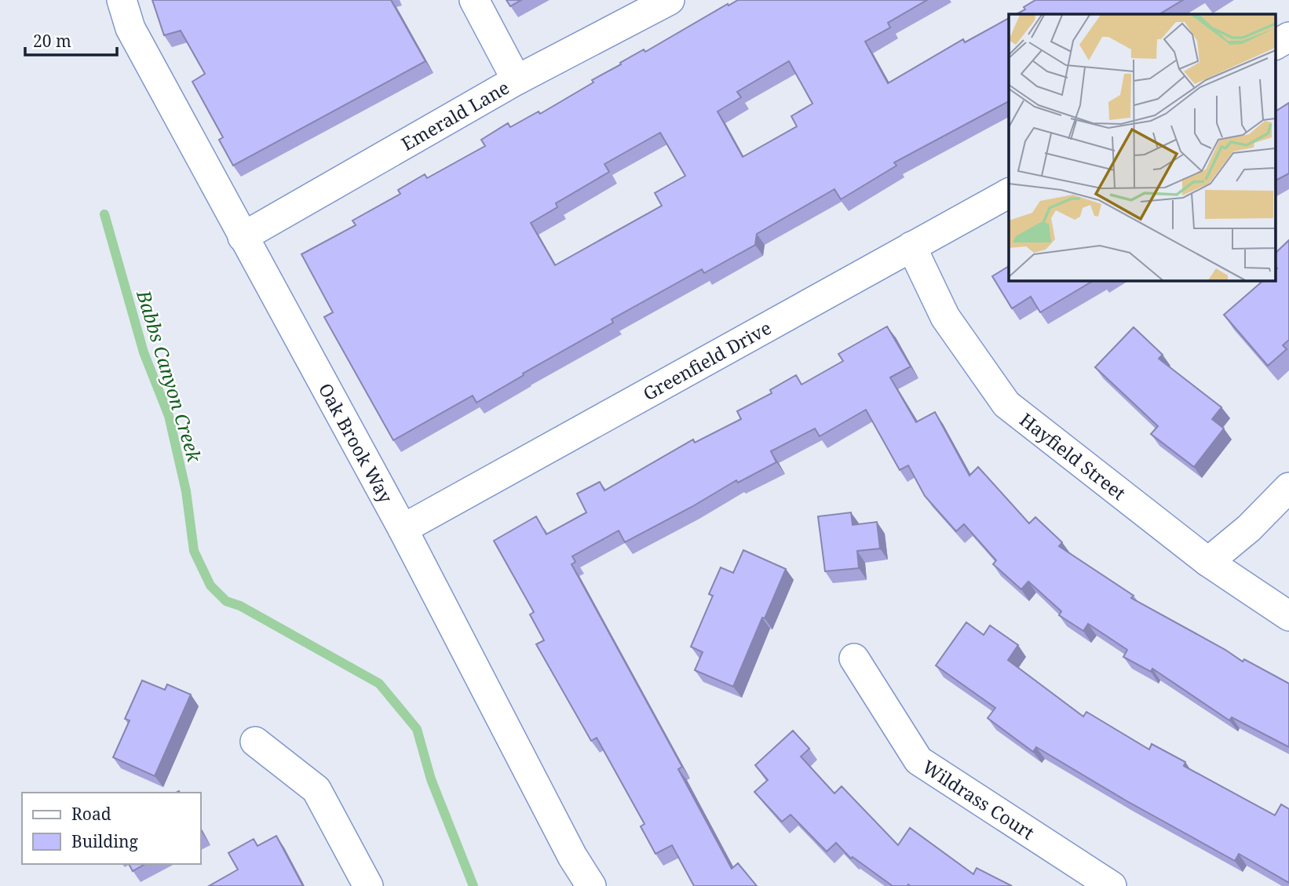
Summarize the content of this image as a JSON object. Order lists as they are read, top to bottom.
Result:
{
  "streets": {
    "street": [
      "Emerald Lane",
      "Greenfield Drive",
      "Oak Brook Way",
      "Hayfield Street",
      "Wildrass Court"
    ]
  },
  "crossings": [
    ["Emerald Lane", "Oak Brook Way"],
    ["Greenfield Drive", "Oak Brook Way"],
    ["Greenfield Drive", "Hayfield Street"]
  ],
  "water": ["Babbs Canyon Creek"],
  "legend": ["Road", "Building"],
  "scale_bar": "20 m"
}
